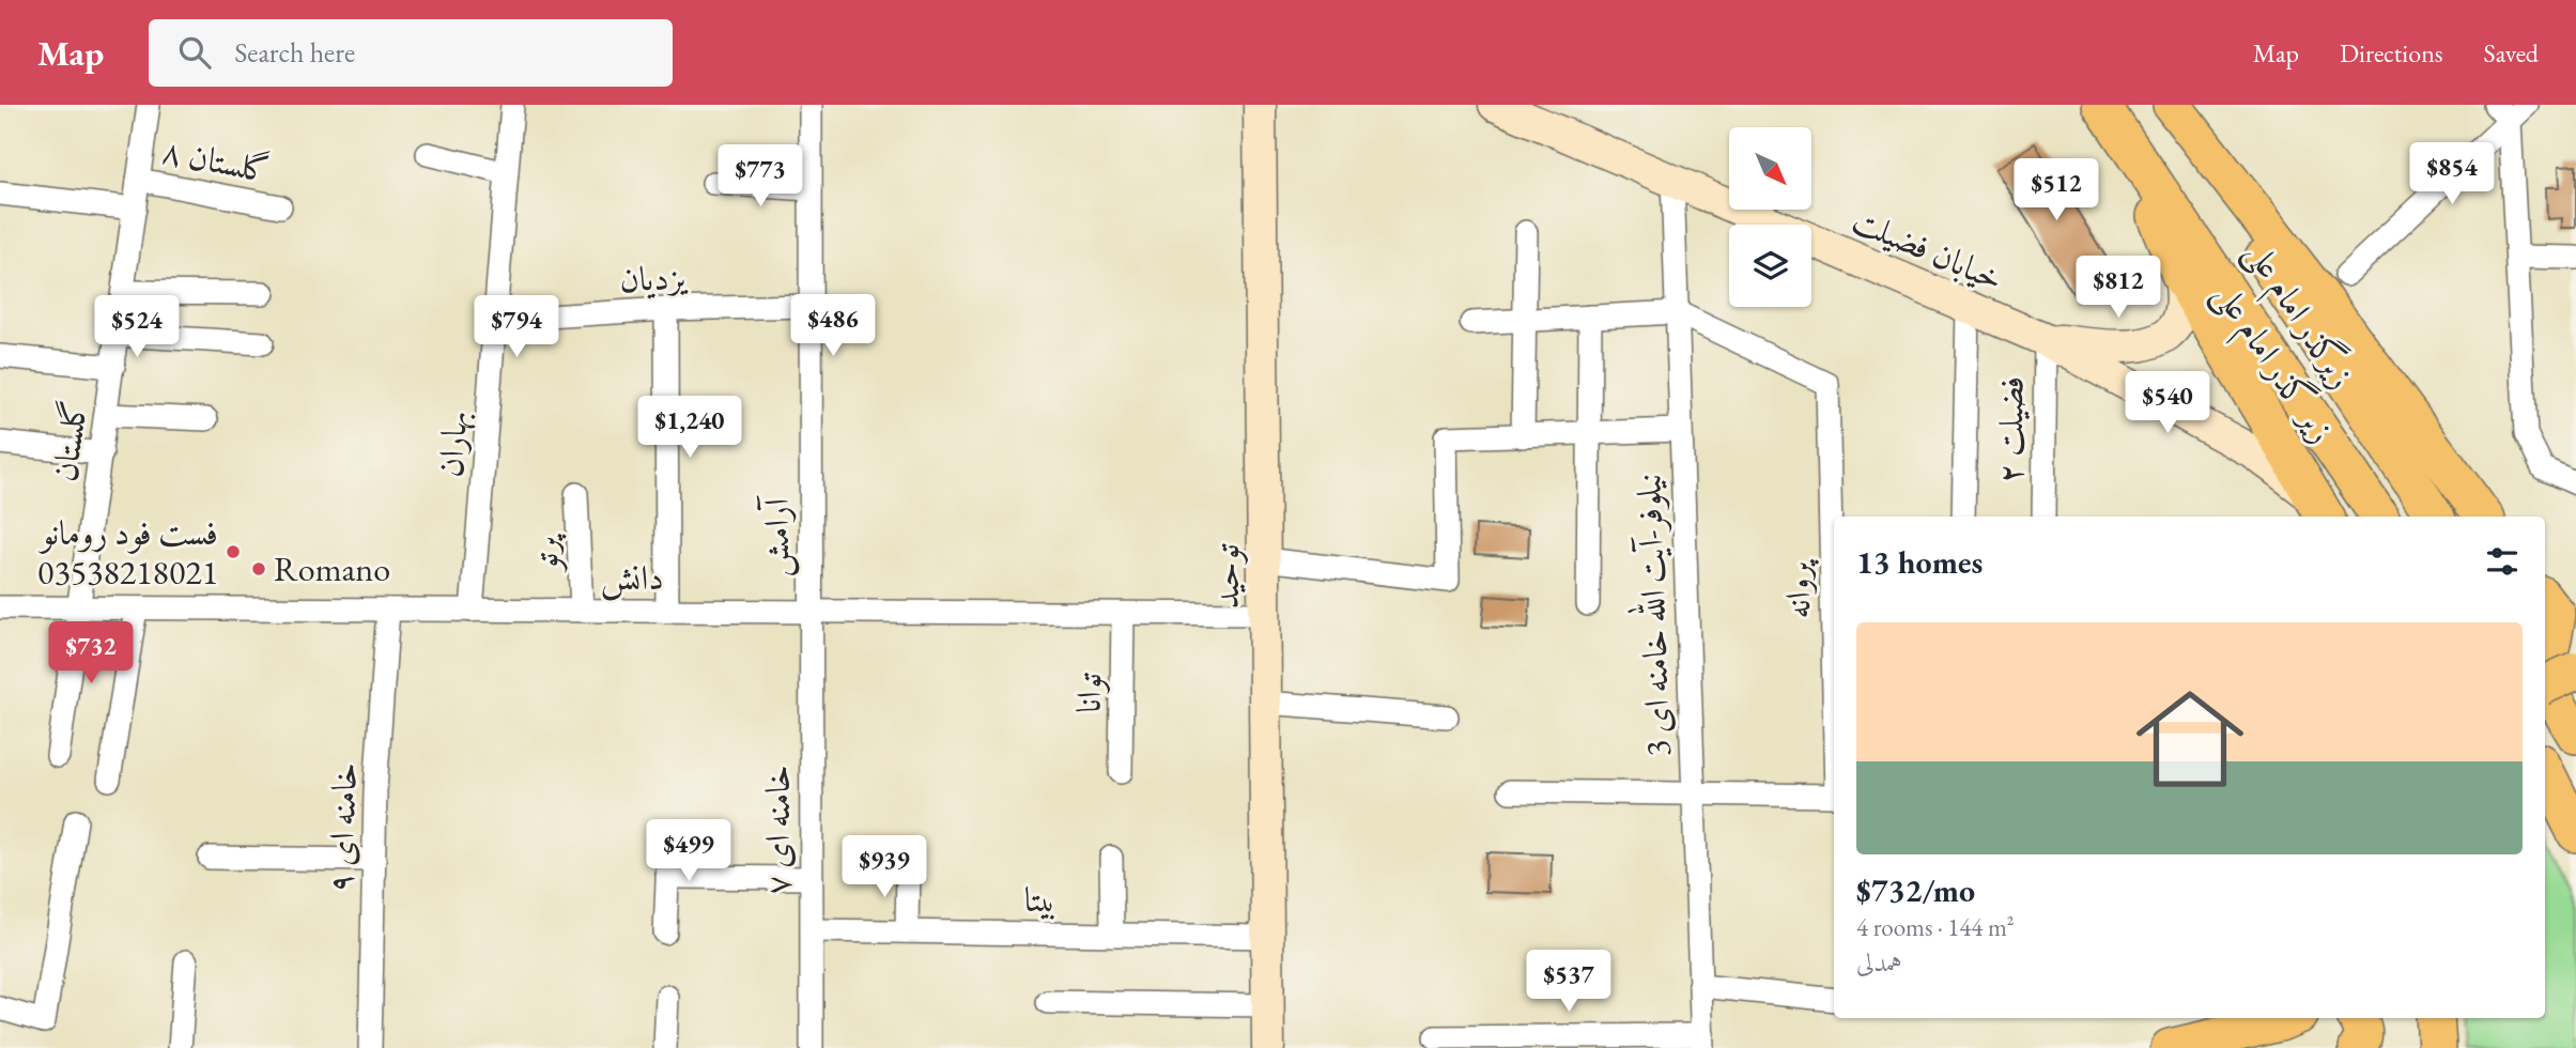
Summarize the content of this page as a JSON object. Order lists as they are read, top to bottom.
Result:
{
  "streets": {
    "main road": ["زیرگذر امام علی", "زیر گذر امام علی"],
    "street": [
      "گلستان ۸",
      "خیابان فضیلت",
      "یزدیان",
      "فضیلت ۲",
      "گلستان",
      "بهاران",
      "آرامش",
      "پرتو",
      "توحید",
      "دانش",
      "پروانه",
      "نیلوفر-آیت الله خامنه ای 3",
      "توانا",
      "خامنه ای ۹",
      "خامنه ای ۷",
      "بیتا"
    ]
  },
  "crossings": [
    ["گلستان ۸", "گلستان"],
    ["خیابان فضیلت", "فضیلت ۲"],
    ["خیابان فضیلت", "نیلوفر-آیت الله خامنه ای 3"],
    ["یزدیان", "بهاران"],
    ["یزدیان", "آرامش"],
    ["گلستان", "دانش"],
    ["بهاران", "دانش"],
    ["آرامش", "دانش"],
    ["آرامش", "خامنه ای ۷"],
    ["پرتو", "دانش"],
    ["توحید", "دانش"],
    ["توحید", "بیتا"],
    ["دانش", "توانا"],
    ["دانش", "خامنه ای ۹"],
    ["دانش", "خامنه ای ۷"],
    ["پروانه", "نیلوفر-آیت الله خامنه ای 3"],
    ["خامنه ای ۷", "بیتا"]
  ],
  "places": ["فست فود رومانو 03538218021", "Romano"],
  "north": "bottom right",
  "page": {
    "header": "Map",
    "search": "Search here",
    "nav": ["Map", "Directions", "Saved"],
    "price": [
      "$854",
      "$773",
      "$512",
      "$812",
      "$486",
      "$524",
      "$794",
      "$540",
      "$1,240",
      "$732",
      "$499",
      "$939",
      "$537"
    ],
    "heading": "13 homes",
    "list": [
      {
        "name": "$732/mo",
        "note": "4 rooms · 144 m² · همدلی"
      }
    ]
  }
}
